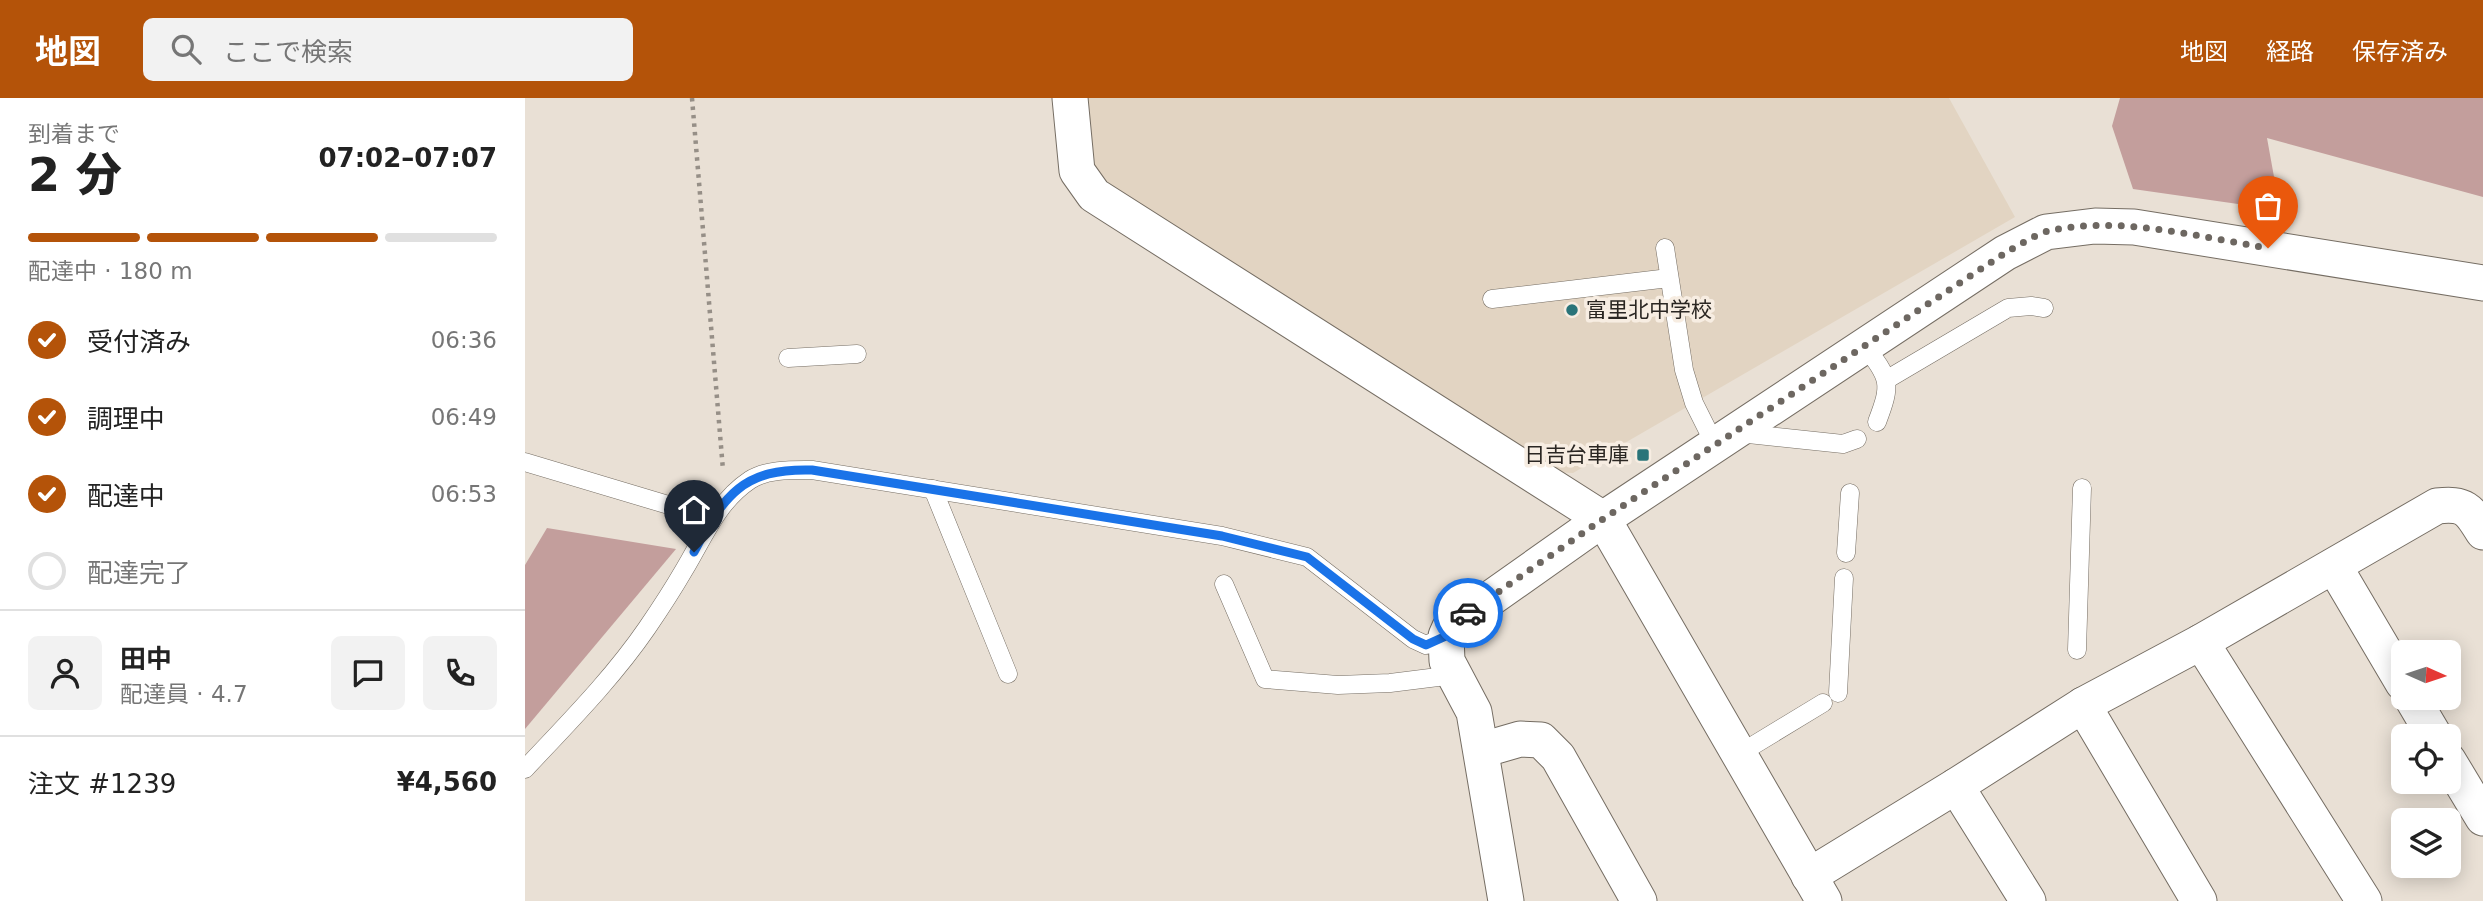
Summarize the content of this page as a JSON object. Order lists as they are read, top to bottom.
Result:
{
  "places": {
    "other": ["富里北中学校"],
    "transit": ["日吉台車庫"]
  },
  "north": "right",
  "page": {
    "header": "地図",
    "search": "ここで検索",
    "nav": ["地図", "経路", "保存済み"],
    "heading": ["2 分", "到着まで", "07:02–07:07"],
    "panel": [
      "田中",
      "配達員 · 4.7",
      "注文 #1239",
      "¥4,560"
    ],
    "bar": "配達中 · 180 m",
    "list": [
      ["受付済み", "06:36"],
      ["調理中", "06:49"],
      ["配達中", "06:53"],
      "配達完了"
    ]
  }
}
